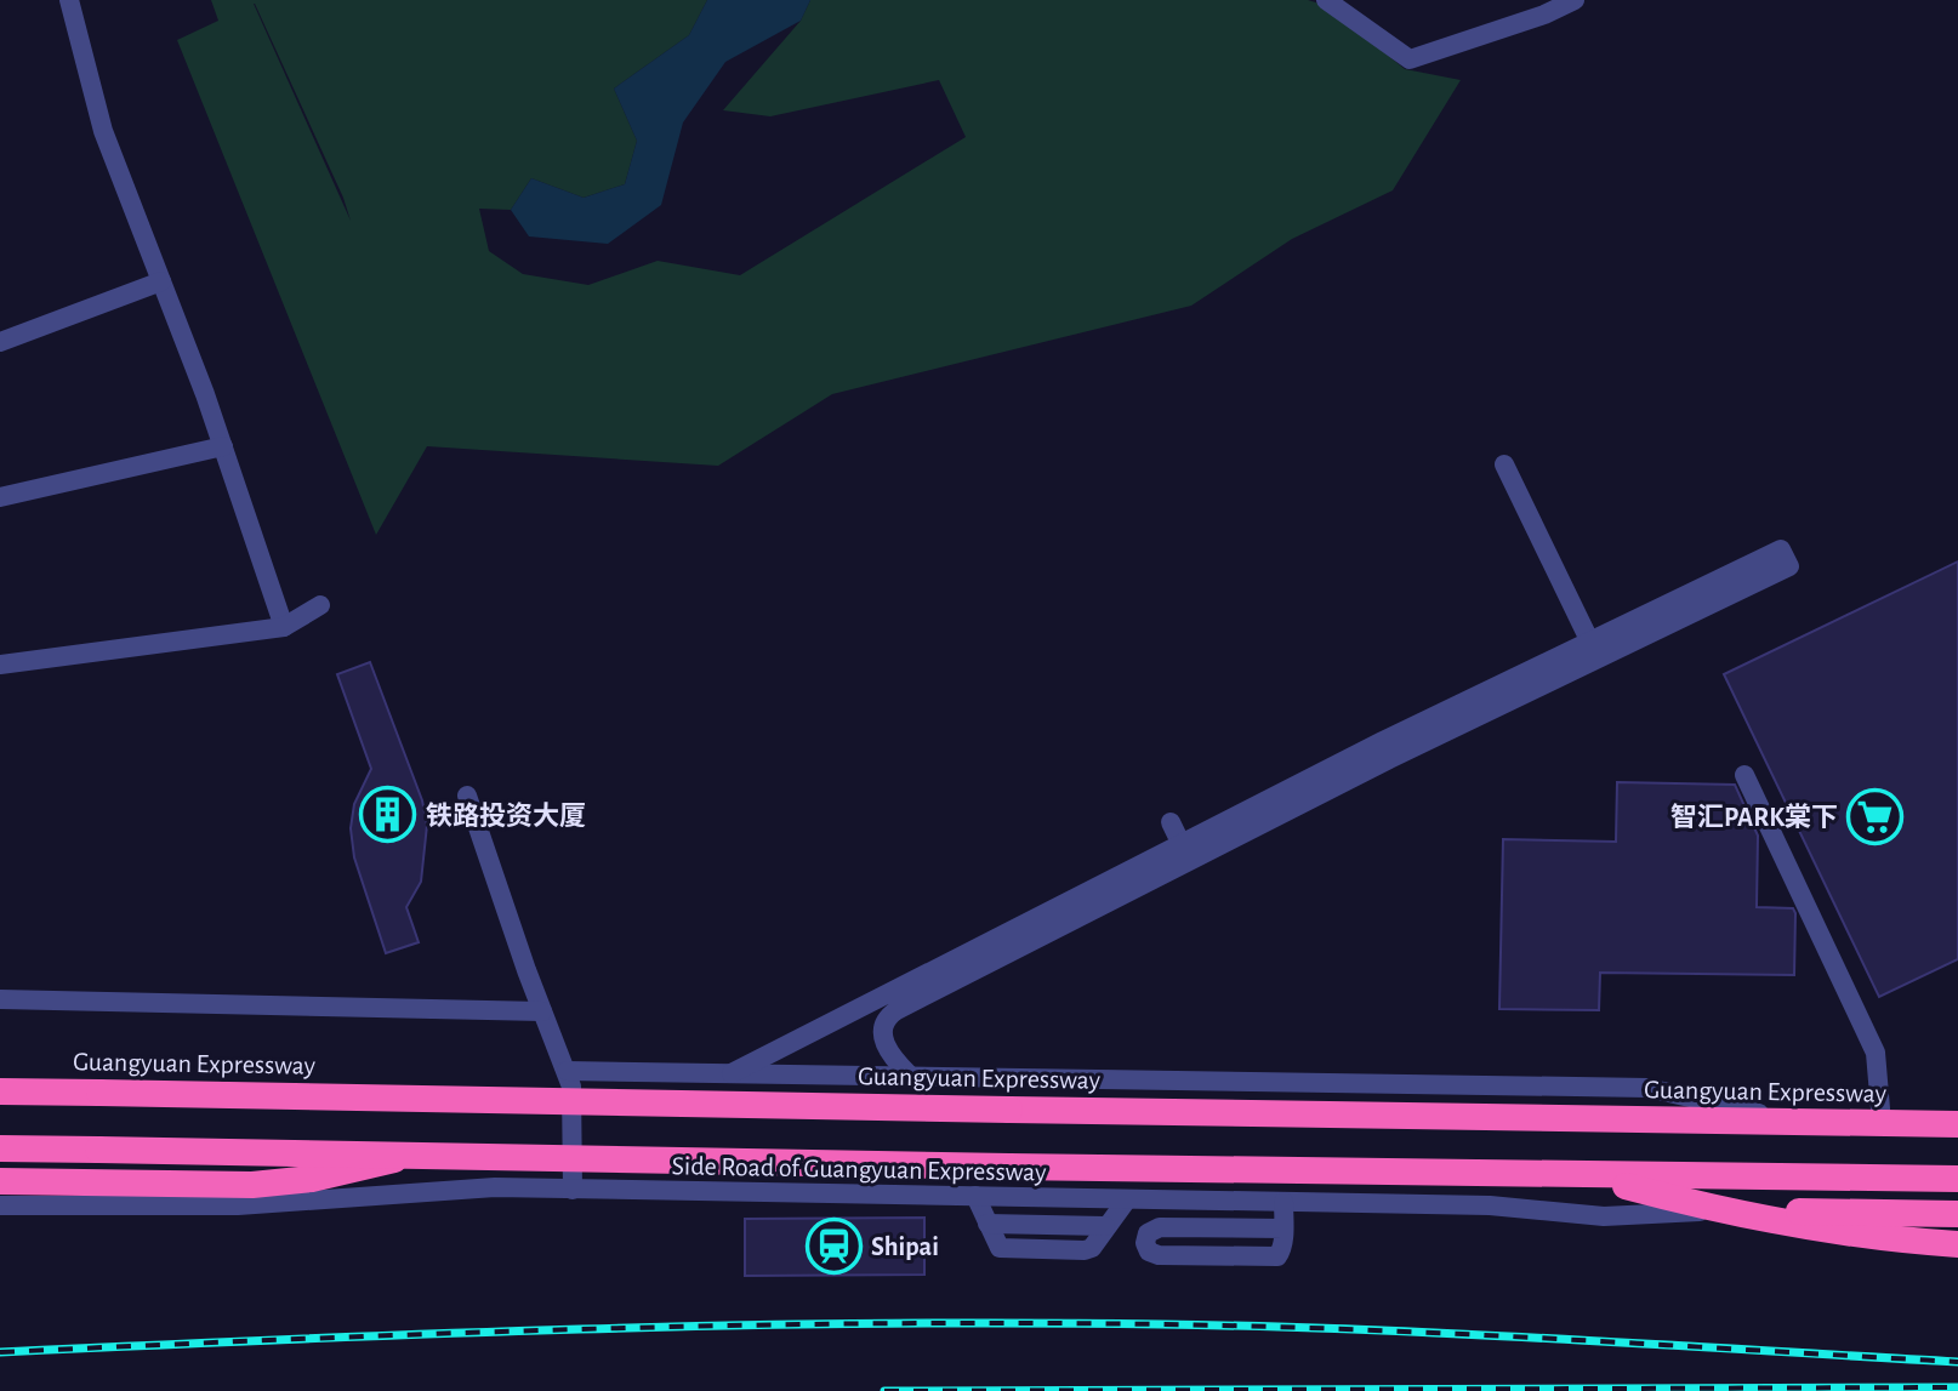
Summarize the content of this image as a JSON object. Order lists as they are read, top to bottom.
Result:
{
  "streets": {
    "highway": ["Guangyuan Expressway"],
    "street": ["Side Road of Guangyuan Expressway"]
  },
  "places": {
    "building": ["铁路投资大厦"],
    "supermarket": ["智汇PARK棠下"],
    "station": ["Shipai"]
  }
}
